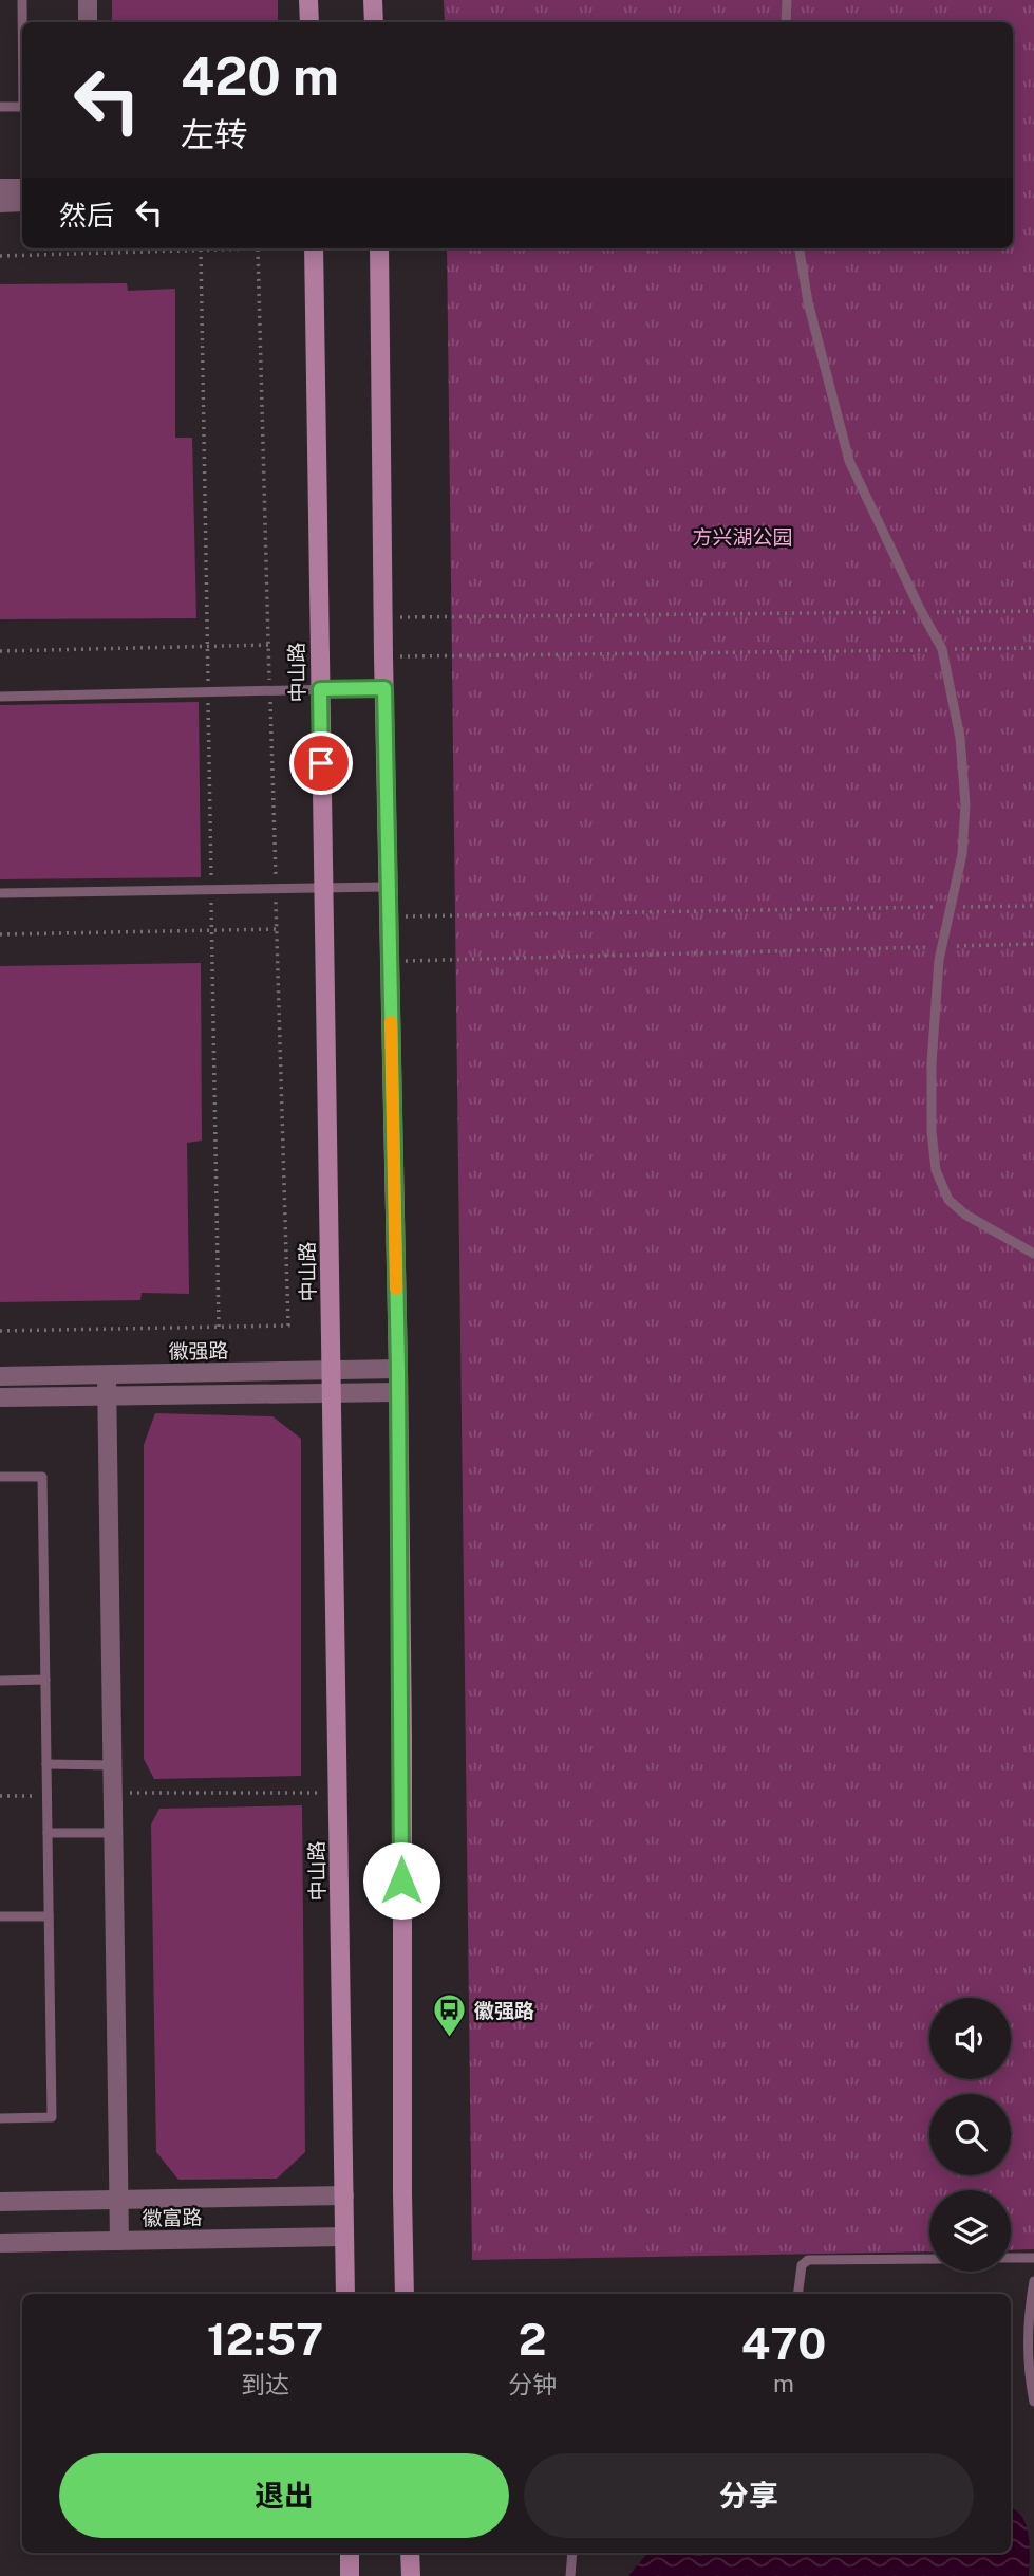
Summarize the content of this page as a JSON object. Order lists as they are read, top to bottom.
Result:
{
  "streets": {
    "main road": ["中山路"],
    "street": ["徽强路", "徽富路"]
  },
  "crossings": [
    ["中山路", "徽强路"],
    ["中山路", "徽富路"]
  ],
  "parks": ["方兴湖公园"],
  "places": {
    "bus stop": ["徽强路"]
  },
  "page": {
    "turn": ["420 m", "左转"],
    "then": "然后",
    "eta": [
      "12:57",
      "到达",
      "2",
      "分钟",
      "470",
      "m"
    ],
    "buttons": ["退出", "分享"]
  }
}
